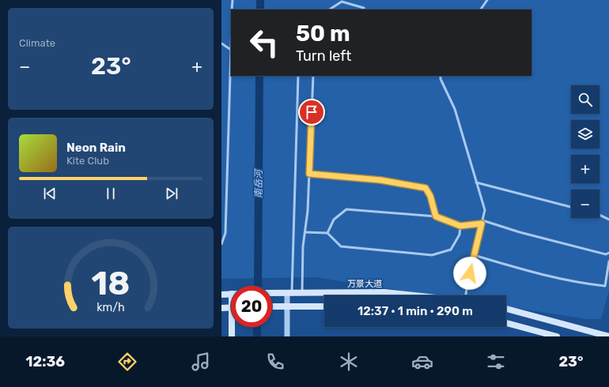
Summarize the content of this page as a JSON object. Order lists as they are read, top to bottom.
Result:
{
  "streets": {
    "main road": ["万景大道"]
  },
  "water": ["南岳河"],
  "page": {
    "tile": "Climate",
    "turn": ["50 m", "Turn left"],
    "heat": ["−", "23°", "+"],
    "map_buttons": ["+", "−"],
    "song": ["Neon Rain", "Kite Club"],
    "limit": "20",
    "trip": "12:37 · 1 min · 290 m",
    "tabs": ["12:36", "23°"],
    "gauge": ["18", "km/h"]
  }
}
